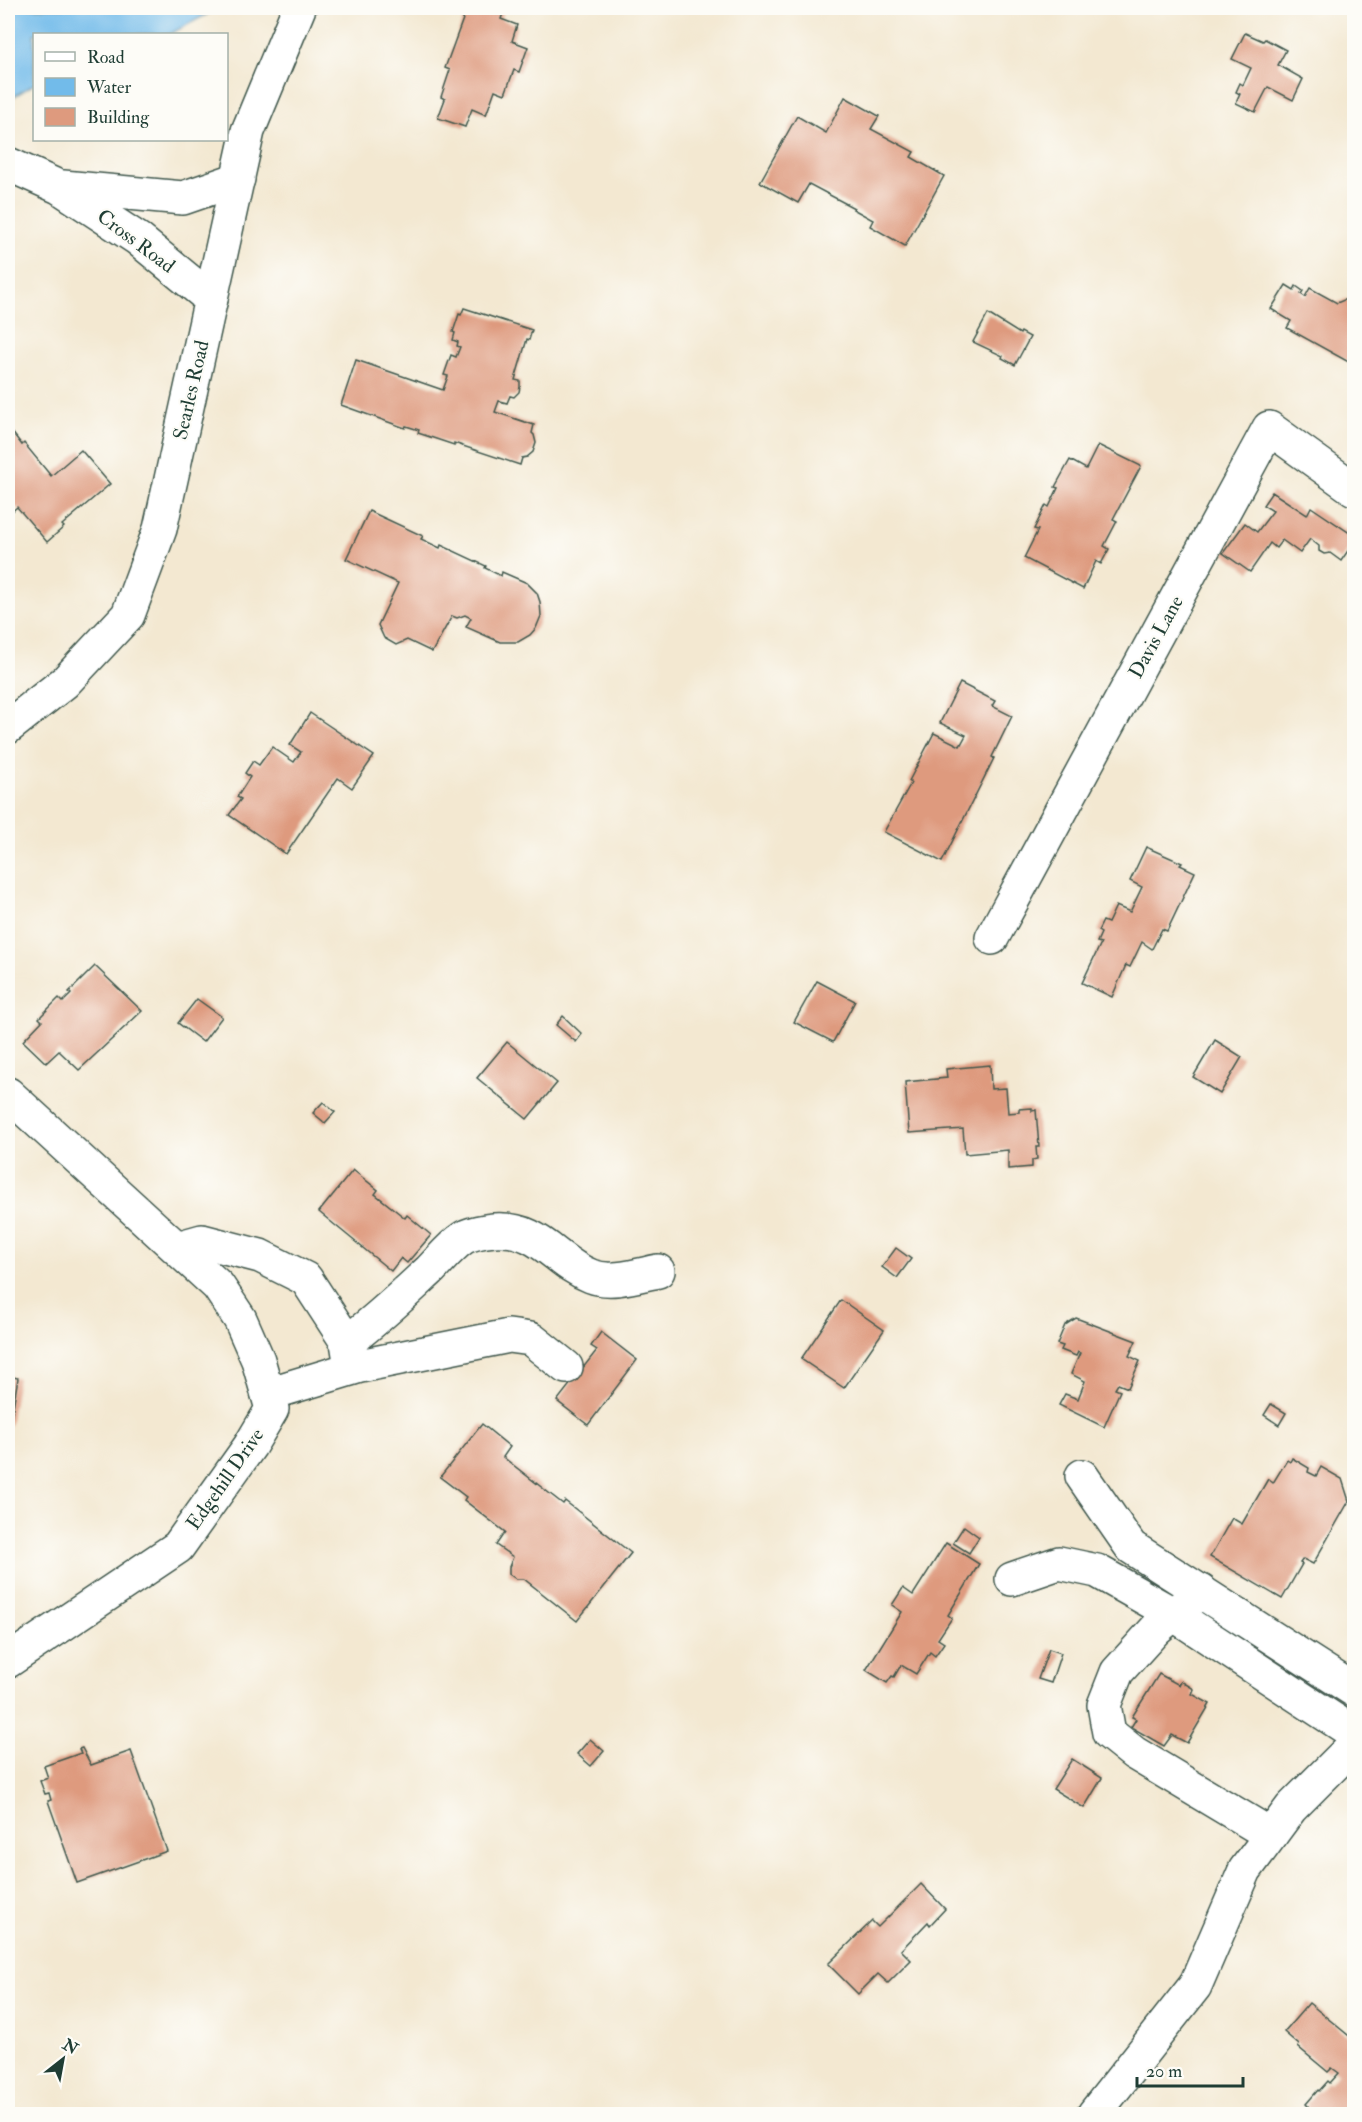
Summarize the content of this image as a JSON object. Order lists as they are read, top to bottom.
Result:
{
  "streets": {
    "street": [
      "Cross Road",
      "Searles Road",
      "Davis Lane",
      "Edgehill Drive"
    ]
  },
  "crossings": [
    ["Cross Road", "Searles Road"]
  ],
  "legend": ["Road", "Water", "Building"],
  "scale_bar": "20 m",
  "north": "top right"
}
